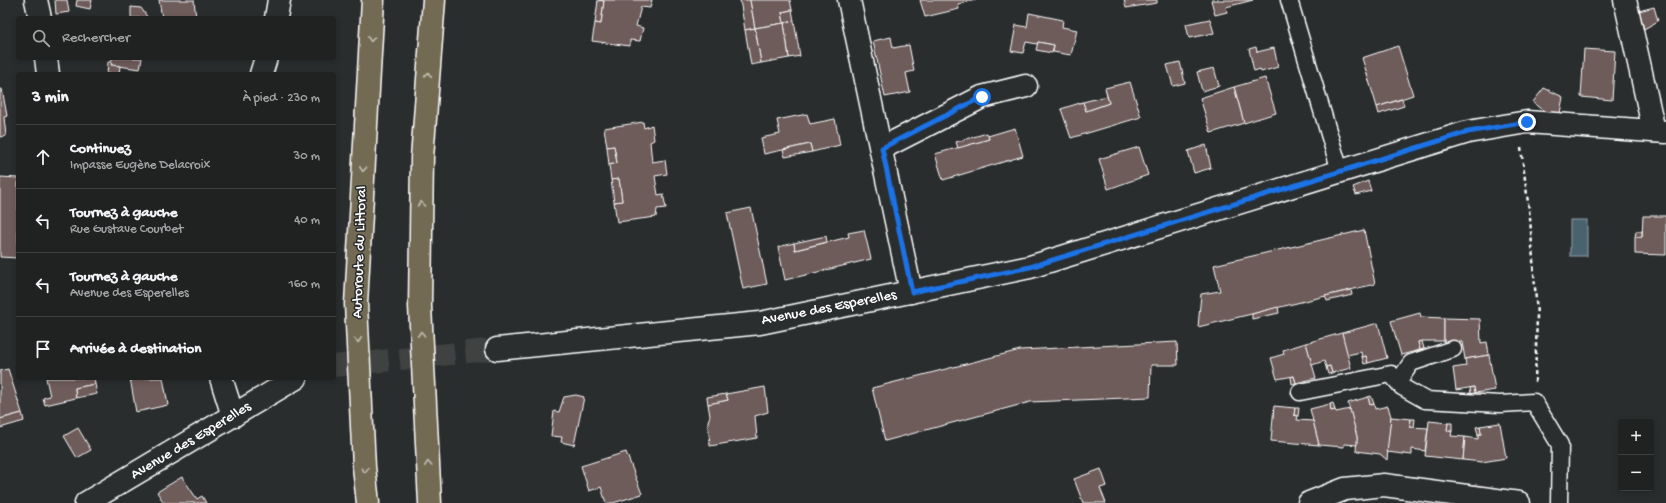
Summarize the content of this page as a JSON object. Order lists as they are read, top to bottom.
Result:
{
  "streets": {
    "highway": ["Autoroute du Littoral"],
    "street": ["Avenue des Esperelles"]
  },
  "page": {
    "search": "Rechercher",
    "heading": ["3 min", "À pied · 230 m"],
    "list": [
      ["Continuez", "Impasse Eugène Delacroix", "30 m"],
      ["Tournez à gauche", "Rue Gustave Courbet", "40 m"],
      ["Tournez à gauche", "Avenue des Esperelles", "160 m"],
      "Arrivée à destination"
    ],
    "map_buttons": ["+", "−"]
  }
}
